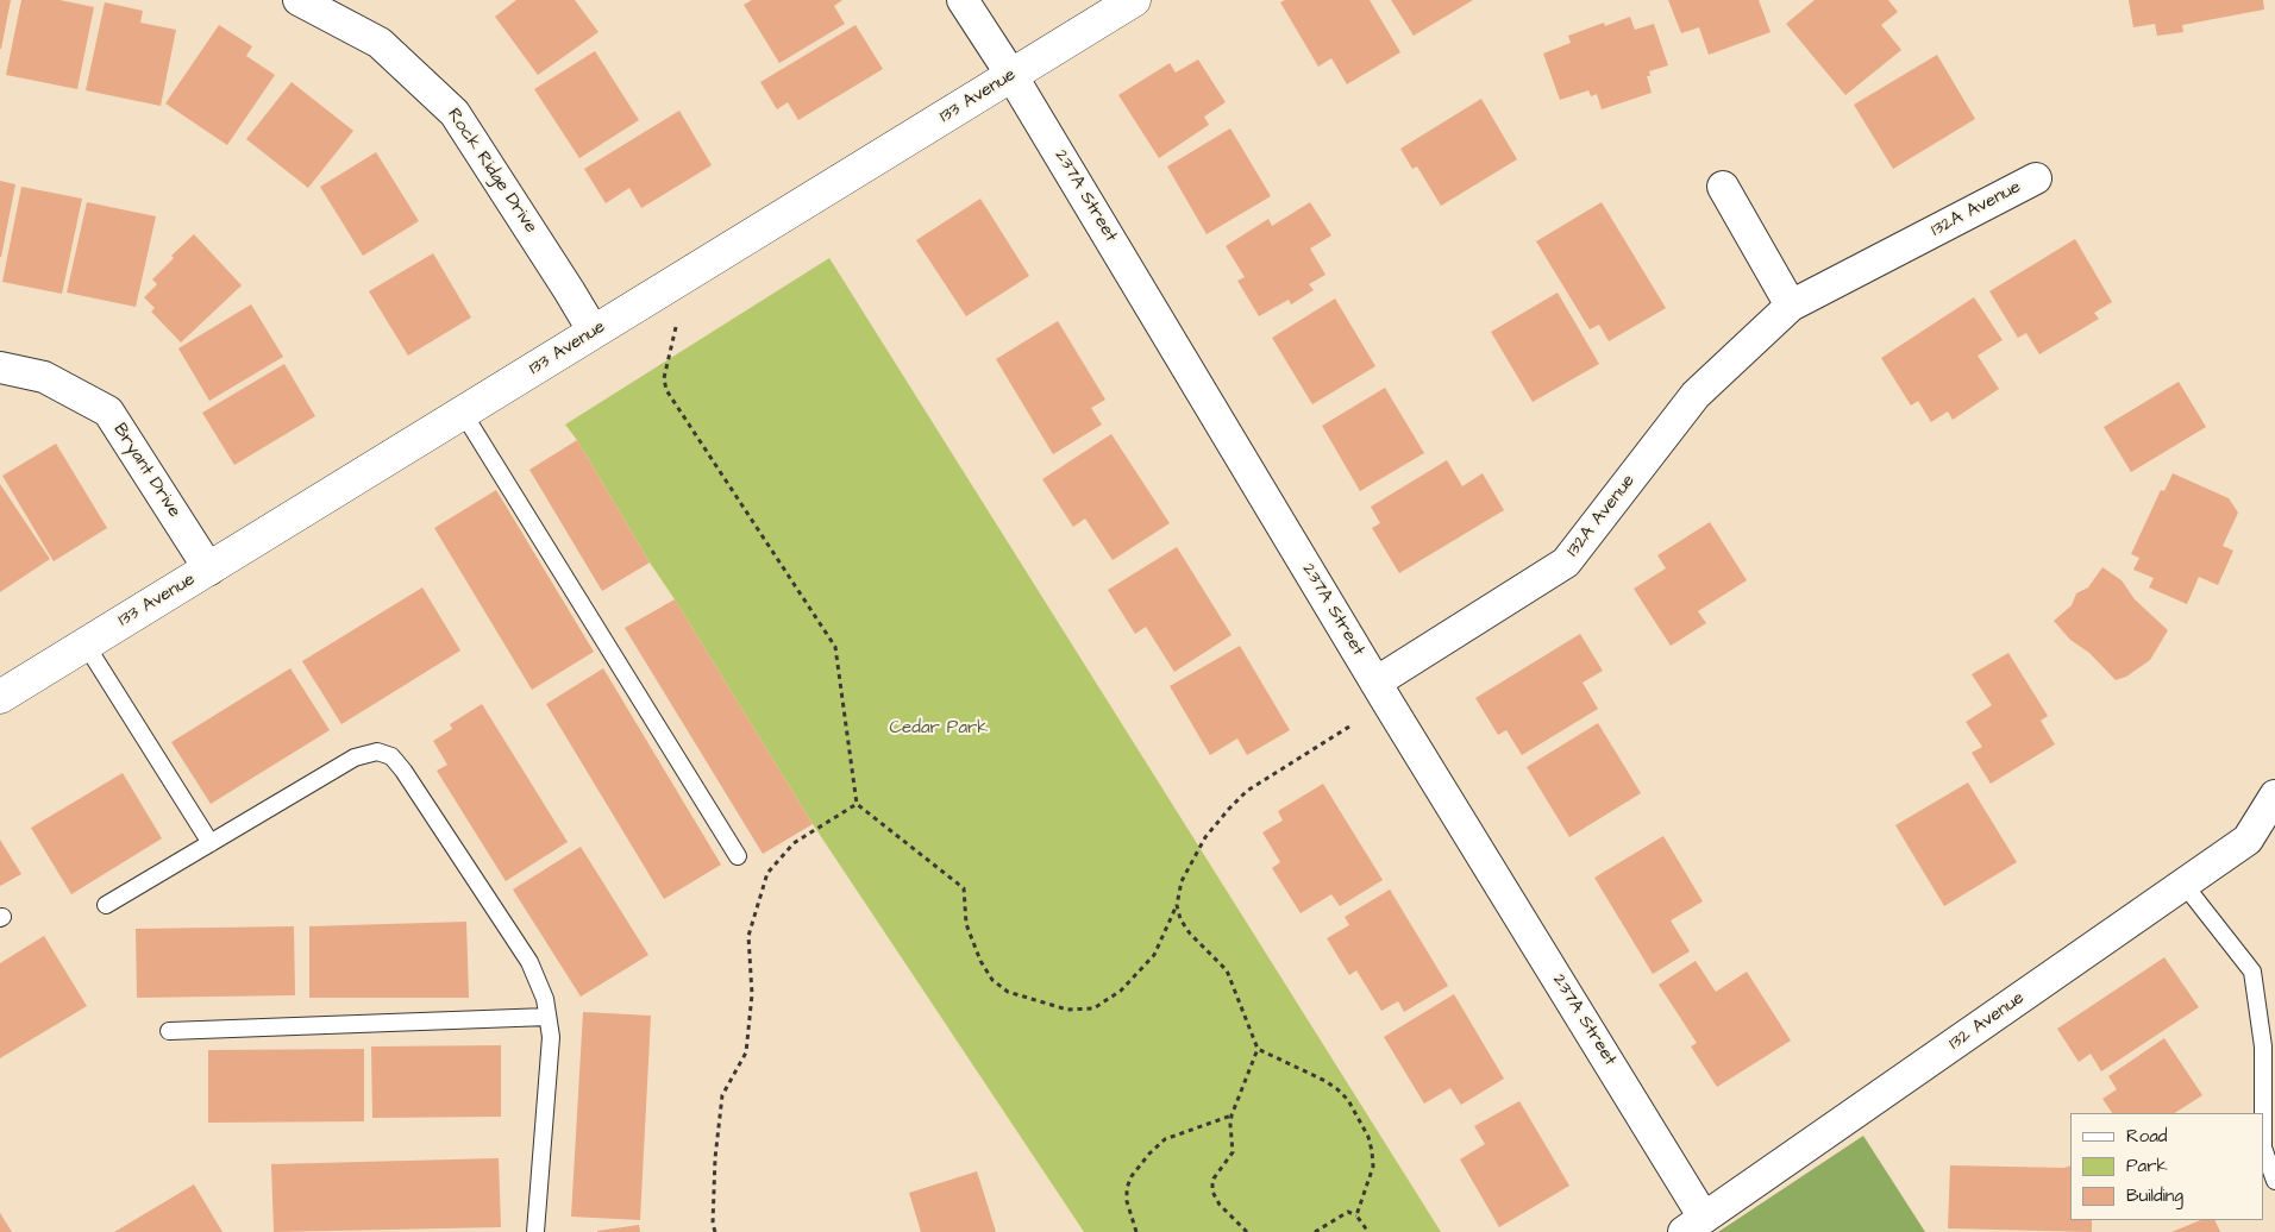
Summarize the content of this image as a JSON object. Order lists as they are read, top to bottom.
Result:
{
  "streets": {
    "street": [
      "133 Avenue",
      "Rock Ridge Drive",
      "237A Street",
      "132A Avenue",
      "Bryant Drive",
      "132 Avenue"
    ]
  },
  "crossings": [
    ["133 Avenue", "Rock Ridge Drive"],
    ["133 Avenue", "237A Street"],
    ["133 Avenue", "Bryant Drive"],
    ["237A Street", "132A Avenue"],
    ["237A Street", "132 Avenue"]
  ],
  "parks": ["Cedar Park"],
  "legend": ["Road", "Park", "Building"]
}
